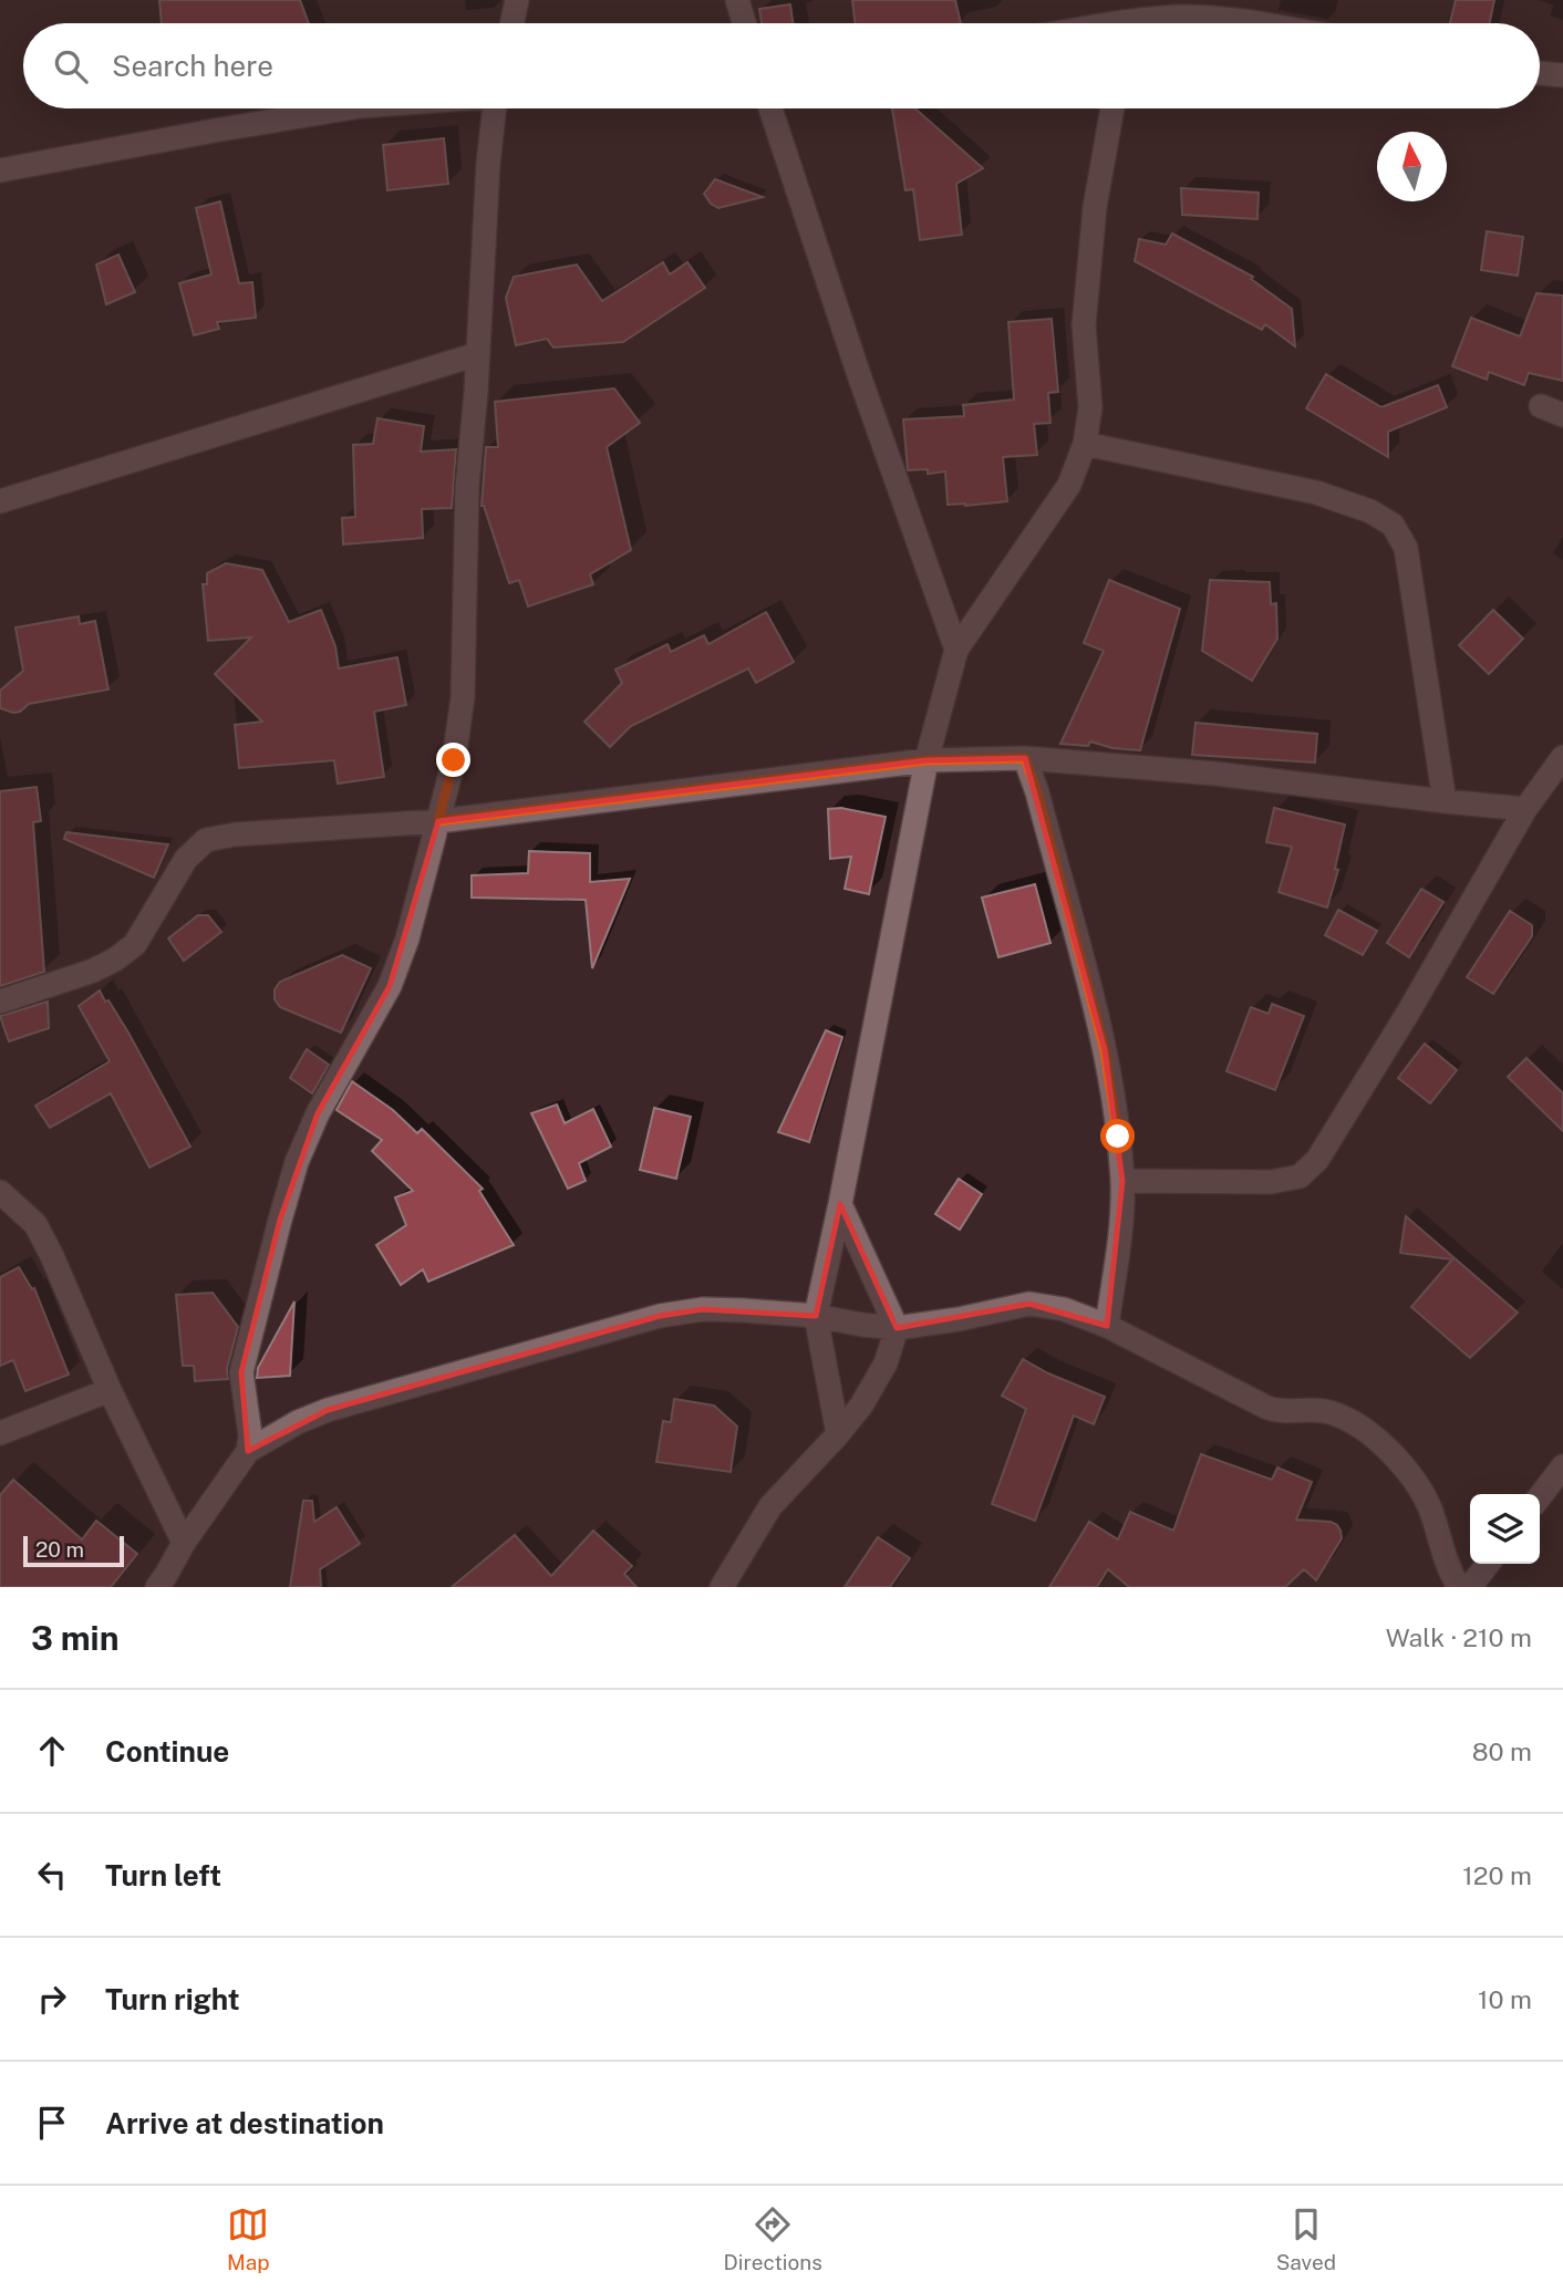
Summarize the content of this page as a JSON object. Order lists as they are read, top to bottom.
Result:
{
  "scale_bar": "20 m",
  "north": "top",
  "page": {
    "search": "Search here",
    "scale": "20 m",
    "heading": ["3 min", "Walk · 210 m"],
    "list": [
      ["Continue", "80 m"],
      ["Turn left", "120 m"],
      ["Turn right", "10 m"],
      "Arrive at destination"
    ],
    "nav": ["Map", "Directions", "Saved"]
  }
}
